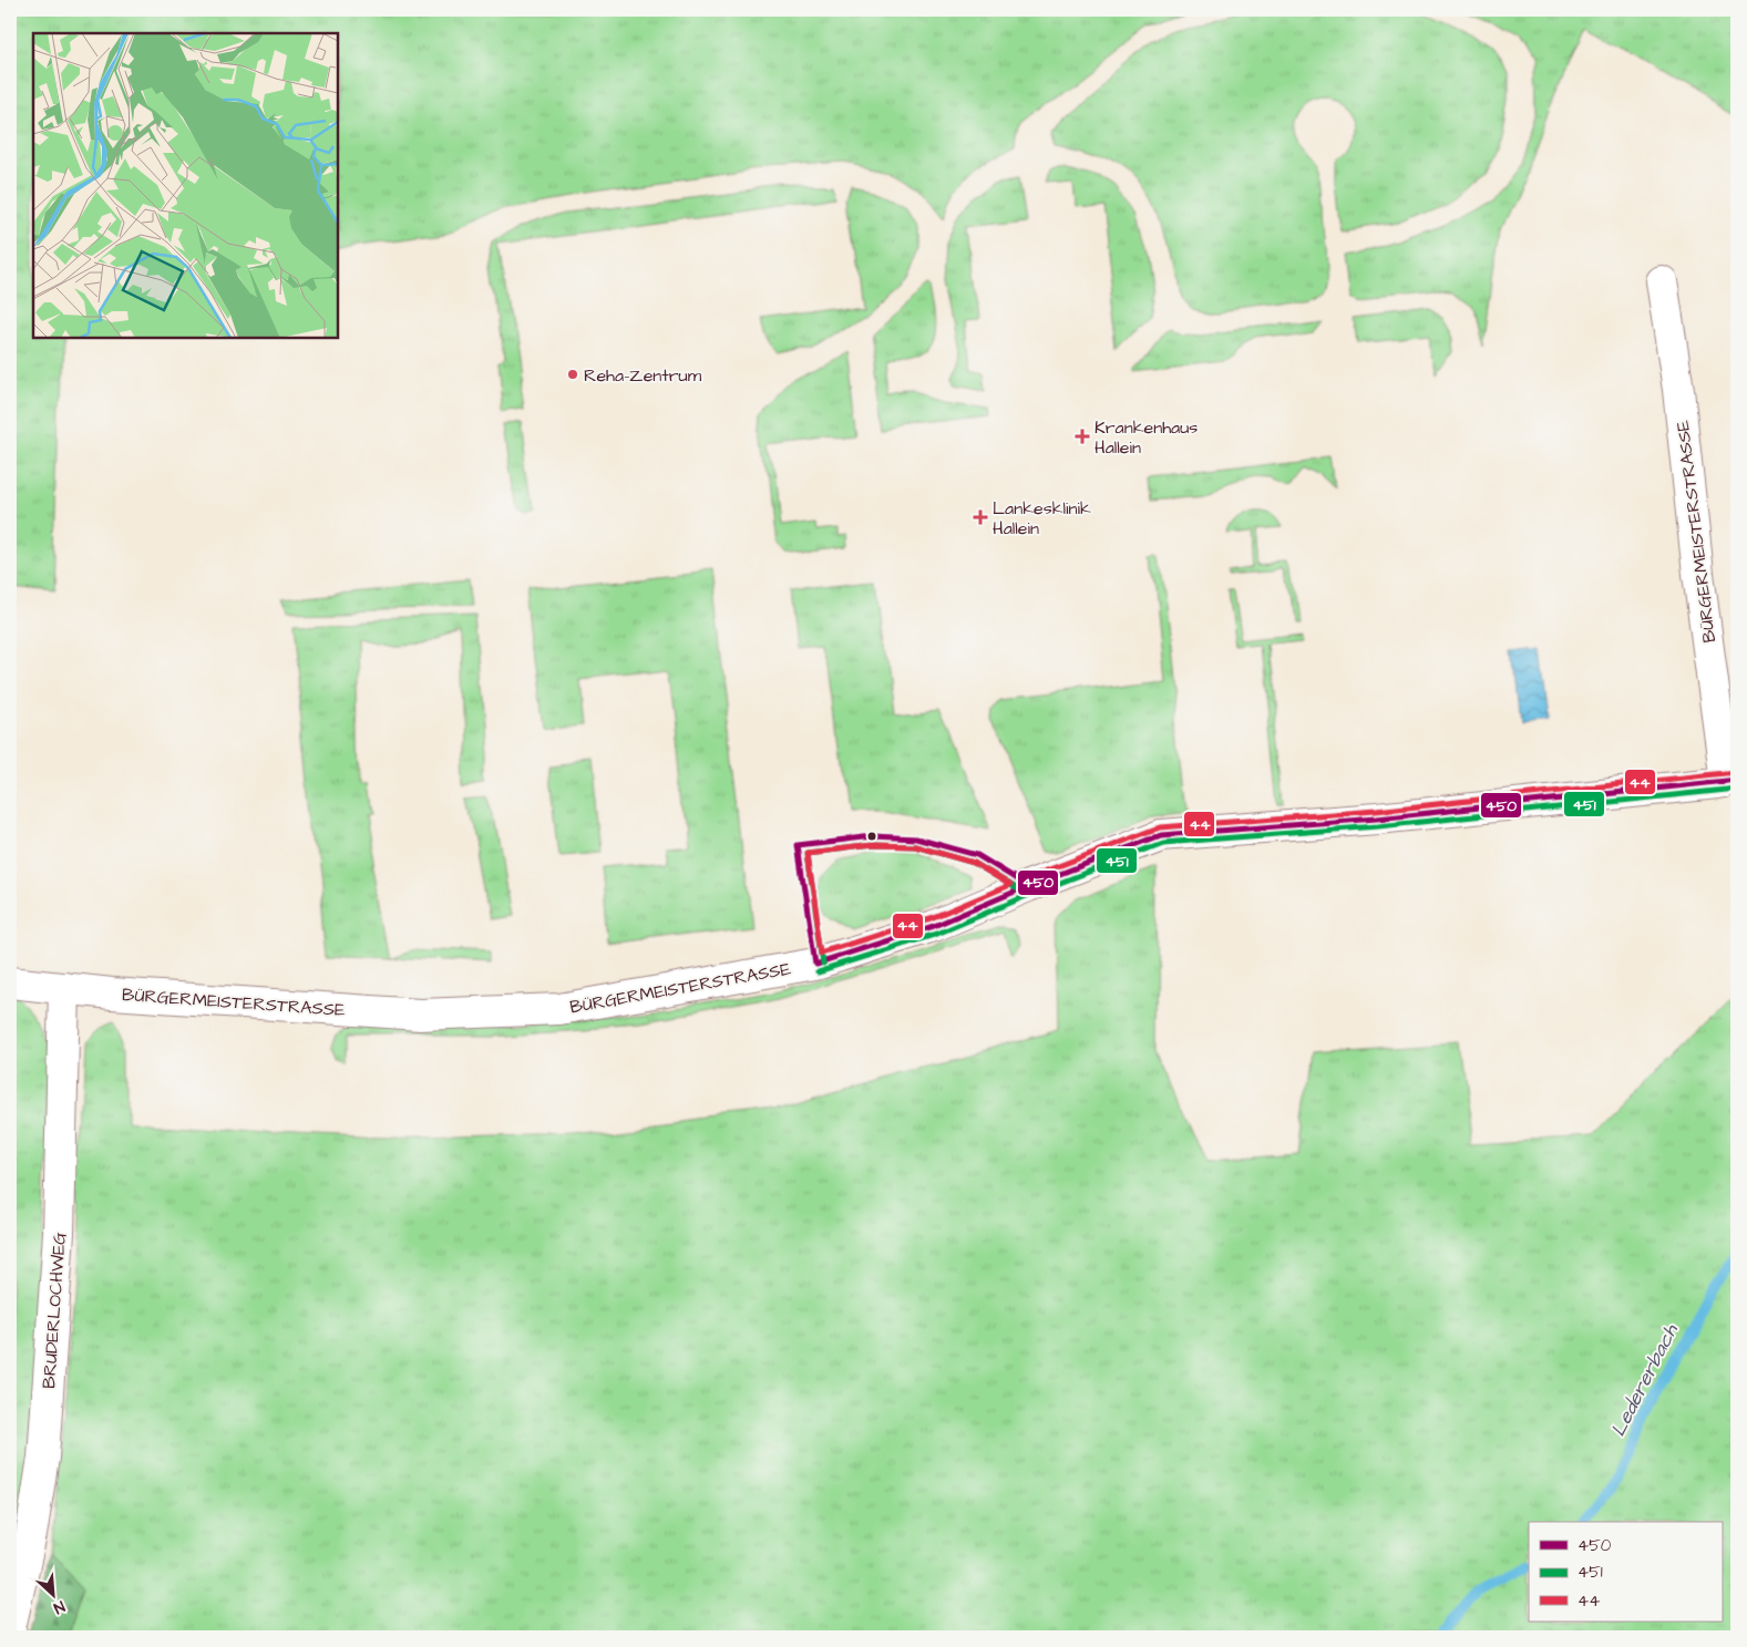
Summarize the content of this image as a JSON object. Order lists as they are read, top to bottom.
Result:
{
  "streets": {
    "street": ["BÜRGERMEISTERSTRASSE", "BRUDERLOCHWEG"]
  },
  "crossings": [
    ["BÜRGERMEISTERSTRASSE", "BRUDERLOCHWEG"]
  ],
  "water": ["Ledererbach"],
  "places": {
    "other": ["Reha-Zentrum"],
    "health": ["Krankenhaus Hallein", "Lankesklinik Hallein"]
  },
  "lines": ["transit line 44", "transit line 450", "transit line 451"],
  "legend": ["450", "451", "44"],
  "north": "bottom right"
}
